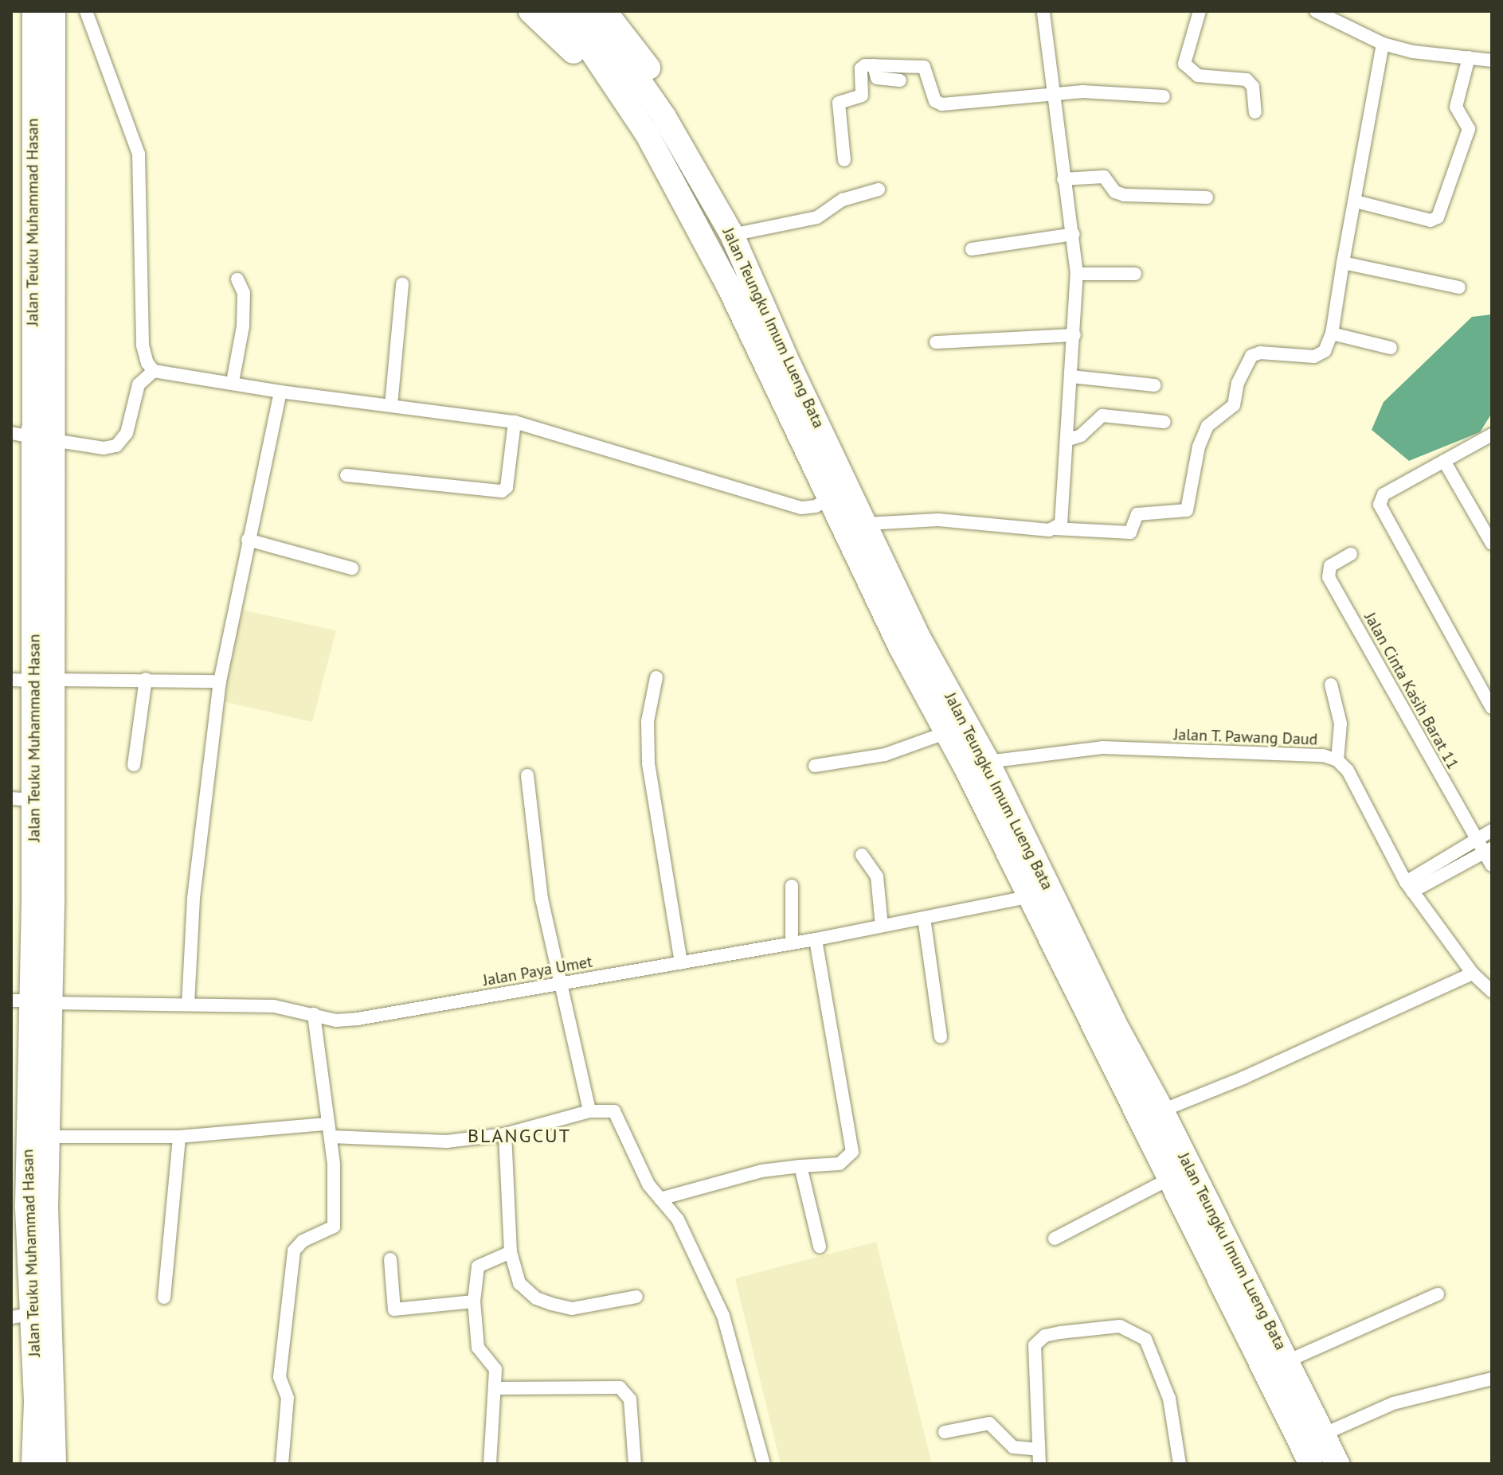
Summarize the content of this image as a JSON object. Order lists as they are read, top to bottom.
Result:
{
  "streets": {
    "highway": ["Jalan Teuku Muhammad Hasan", "Jalan Teungku Imum Lueng Bata"],
    "street": ["Jalan Cinta Kasih Barat 11", "Jalan T. Pawang Daud", "Jalan Paya Umet"]
  },
  "crossings": [
    ["Jalan Teuku Muhammad Hasan", "Jalan Paya Umet"],
    ["Jalan Teungku Imum Lueng Bata", "Jalan T. Pawang Daud"],
    ["Jalan Teungku Imum Lueng Bata", "Jalan Paya Umet"]
  ],
  "districts": ["BLANGCUT"]
}
